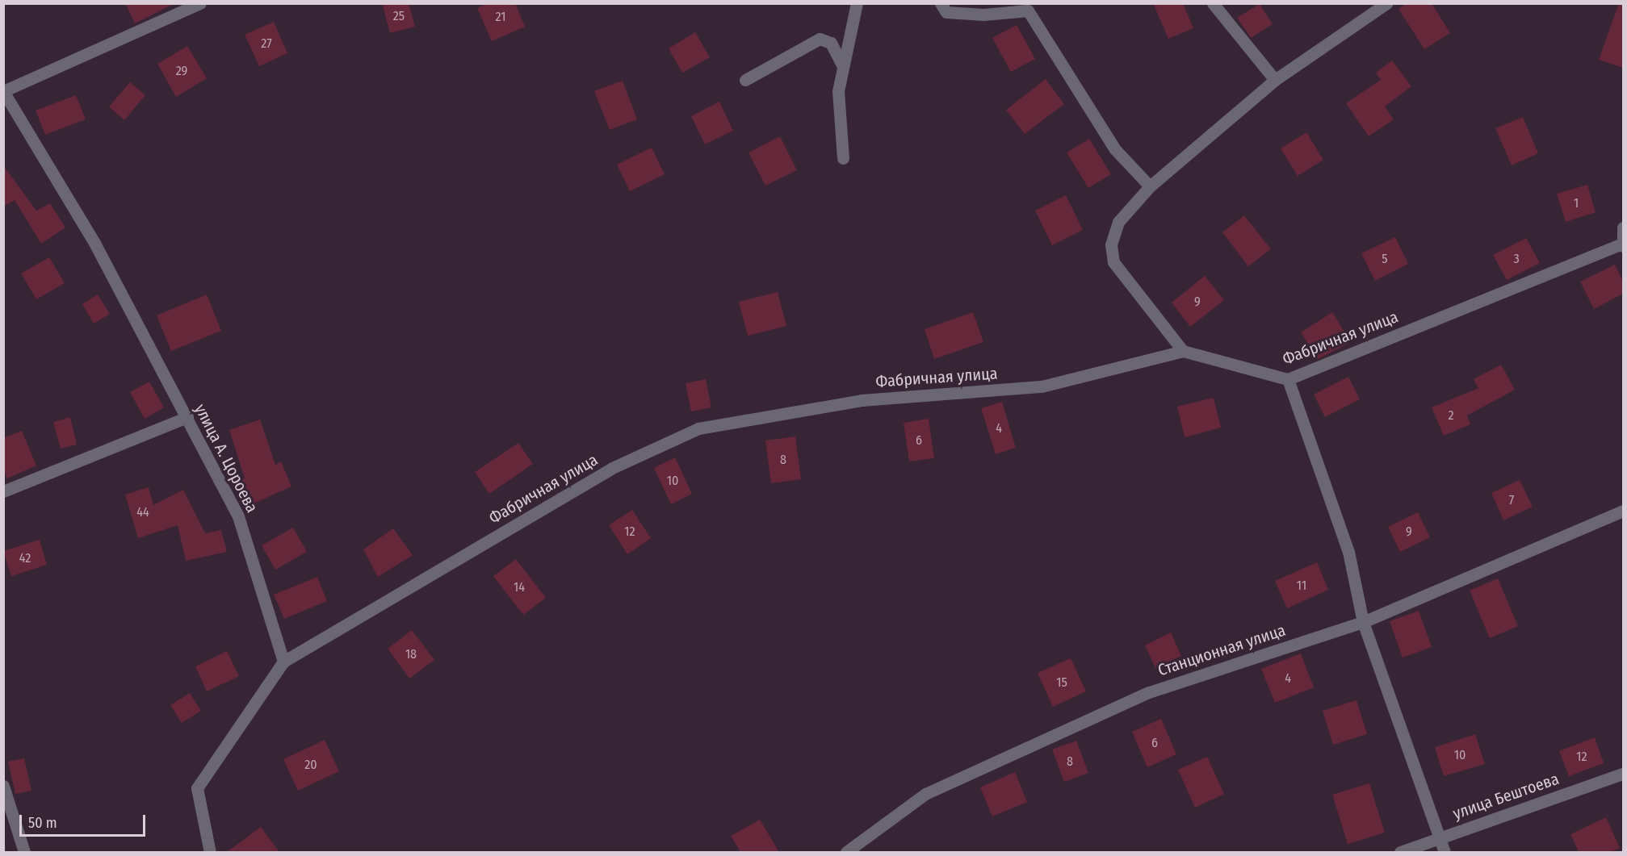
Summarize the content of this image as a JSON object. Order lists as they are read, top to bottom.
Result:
{
  "streets": {
    "street": [
      "Фабричная улица",
      "улица А. Цороева",
      "Станционная улица",
      "улица Бештоева"
    ]
  },
  "crossings": [
    ["Фабричная улица", "улица А. Цороева"]
  ],
  "house_numbers": [
    "25",
    "21",
    "27",
    "29",
    "1",
    "5",
    "3",
    "9",
    "2",
    "4",
    "6",
    "8",
    "10",
    "7",
    "44",
    "12",
    "9",
    "42",
    "11",
    "14",
    "18",
    "4",
    "15",
    "6",
    "10",
    "12",
    "8",
    "20"
  ],
  "scale_bar": "50 m"
}
